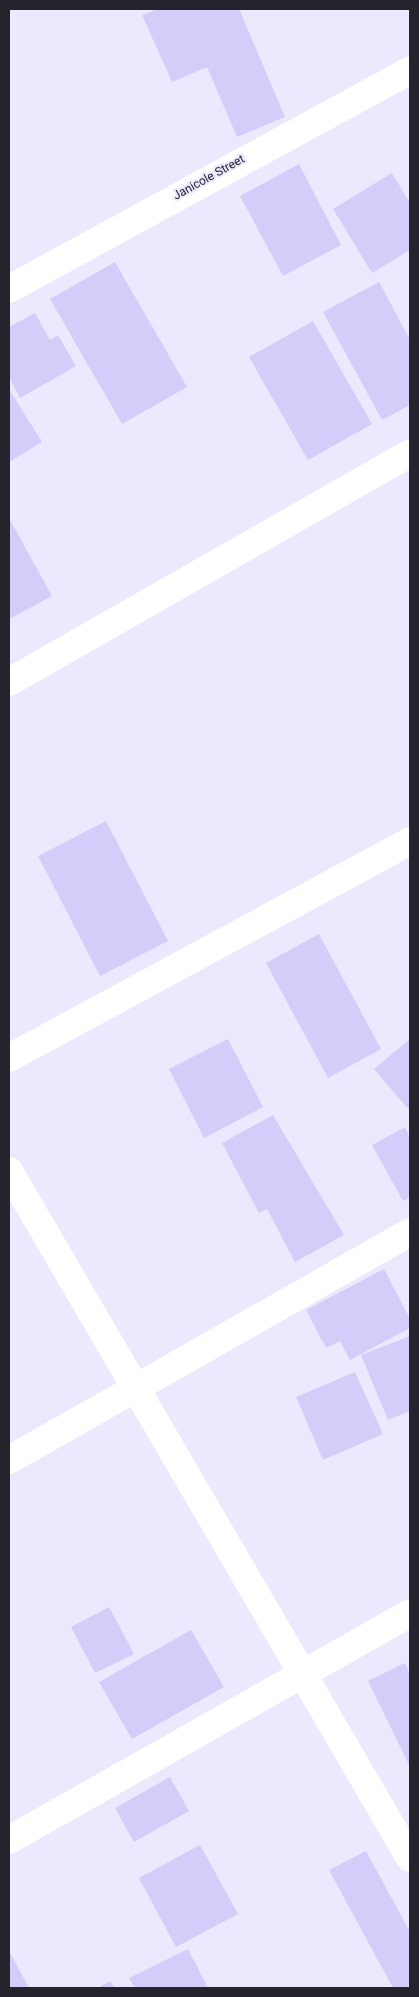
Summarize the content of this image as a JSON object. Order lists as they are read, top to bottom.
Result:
{
  "streets": {
    "street": ["Janicole Street"]
  }
}
